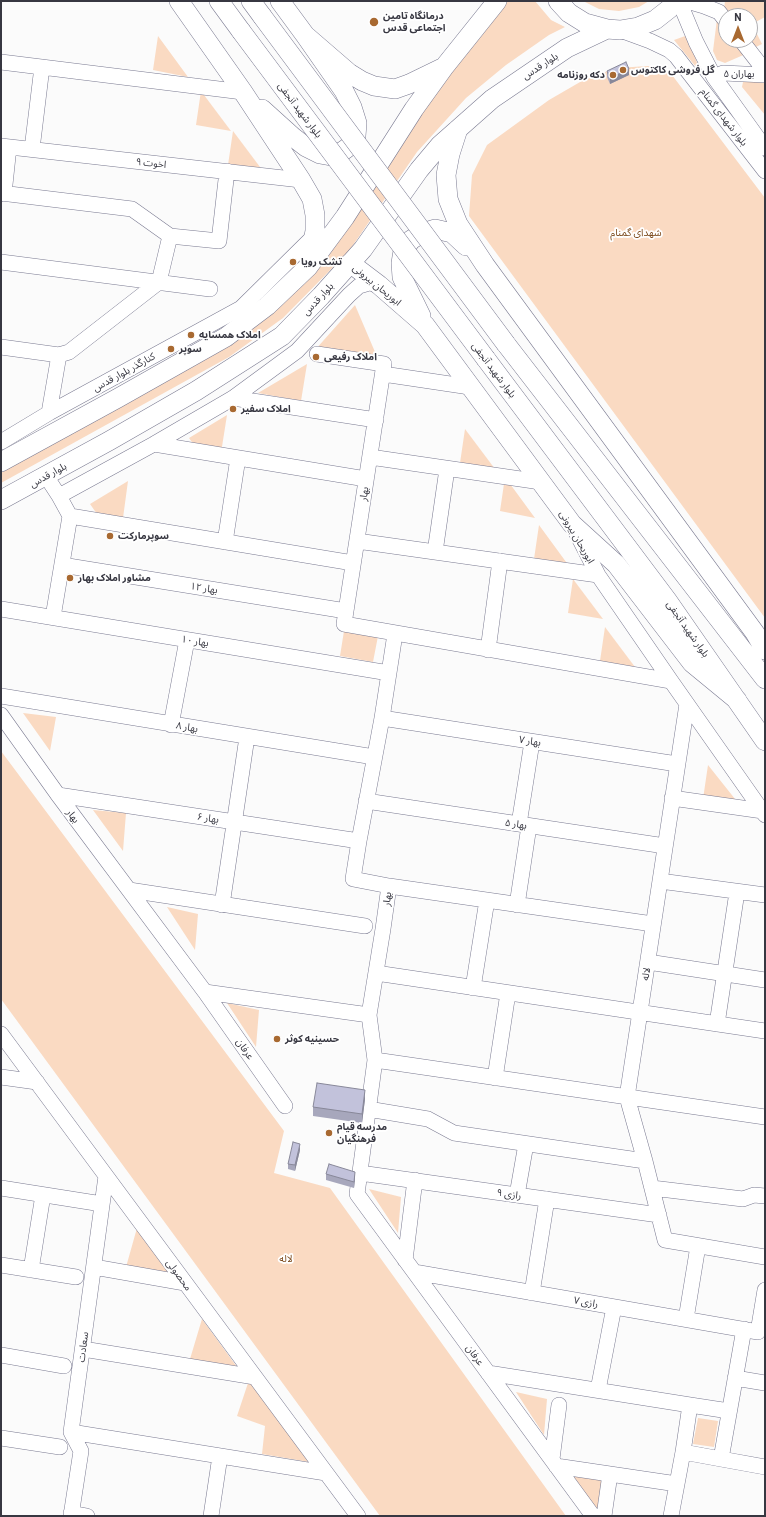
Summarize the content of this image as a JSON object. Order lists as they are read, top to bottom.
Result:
{
  "streets": {
    "main road": ["بلوار قدس", "بلوار شهید آنجفی", "ابوریحان بیرونی"],
    "street": [
      "بهاران ۵",
      "بلوار شهدای گمنام",
      "اخوت ۹",
      "کنارگذر بلوار قدس",
      "بهار",
      "بهار ۱۲",
      "بهار ۱۰",
      "بهار ۸",
      "بهار ۷",
      "بهار ۶",
      "بهار ۵",
      "لاله",
      "عرفان",
      "رازی ۹",
      "محصولی",
      "رازی ۷",
      "سعادت"
    ]
  },
  "crossings": [
    ["بلوار قدس", "بلوار شهدای گمنام"],
    ["بلوار قدس", "ابوریحان بیرونی"],
    ["بهاران ۵", "بلوار شهدای گمنام"],
    ["ابوریحان بیرونی", "بهار ۱۲"],
    ["ابوریحان بیرونی", "لاله"],
    ["بهار", "بهار ۱۲"],
    ["بهار", "بهار ۱۰"],
    ["بهار", "بهار ۸"],
    ["بهار", "بهار ۷"],
    ["بهار", "بهار ۶"],
    ["بهار", "بهار ۵"],
    ["بهار", "عرفان"],
    ["بهار", "رازی ۹"],
    ["بهار ۷", "لاله"],
    ["بهار ۵", "لاله"],
    ["لاله", "رازی ۹"],
    ["عرفان", "رازی ۷"],
    ["محصولی", "سعادت"]
  ],
  "parks": ["شهدای گمنام", "لاله"],
  "places": [
    "درمانگاه تامین اجتماعی قدس",
    "گل فروشی کاکتوس",
    "دکه روزنامه",
    "تشک رویا",
    "املاک همسایه",
    "سوپر",
    "املاک رفیعی",
    "املاک سفیر",
    "سوپرمارکت",
    "مشاور املاک بهار",
    "حسینیه کوثر",
    "مدرسه قیام فرهنگیان"
  ],
  "north": "top"
}
